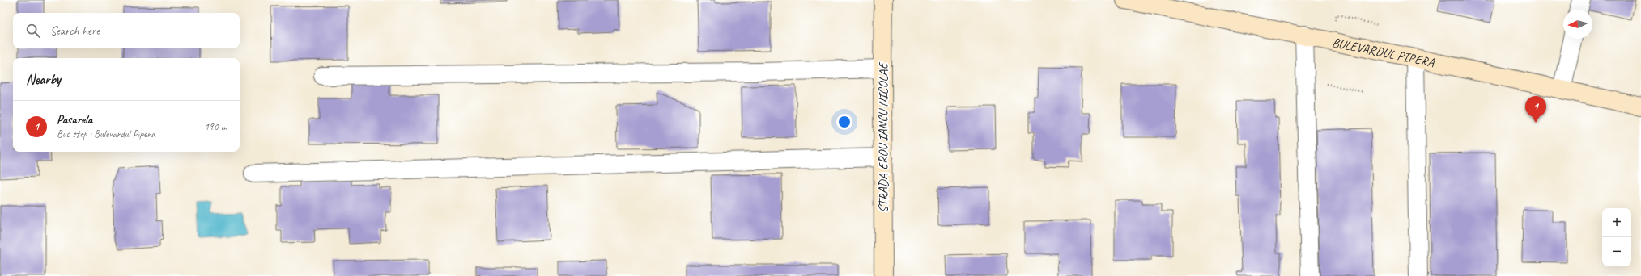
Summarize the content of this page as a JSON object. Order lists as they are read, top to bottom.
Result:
{
  "streets": {
    "main road": ["BULEVARDUL PIPERA", "STRADA EROU IANCU NICOLAE"]
  },
  "north": "left",
  "page": {
    "search": "Search here",
    "heading": "Nearby",
    "pins": "1",
    "list": [
      {
        "mark": "1",
        "name": "Pasarela",
        "note": "Bus stop · Bulevardul Pipera",
        "value": "190 m"
      }
    ],
    "map_buttons": ["+", "−"]
  }
}
